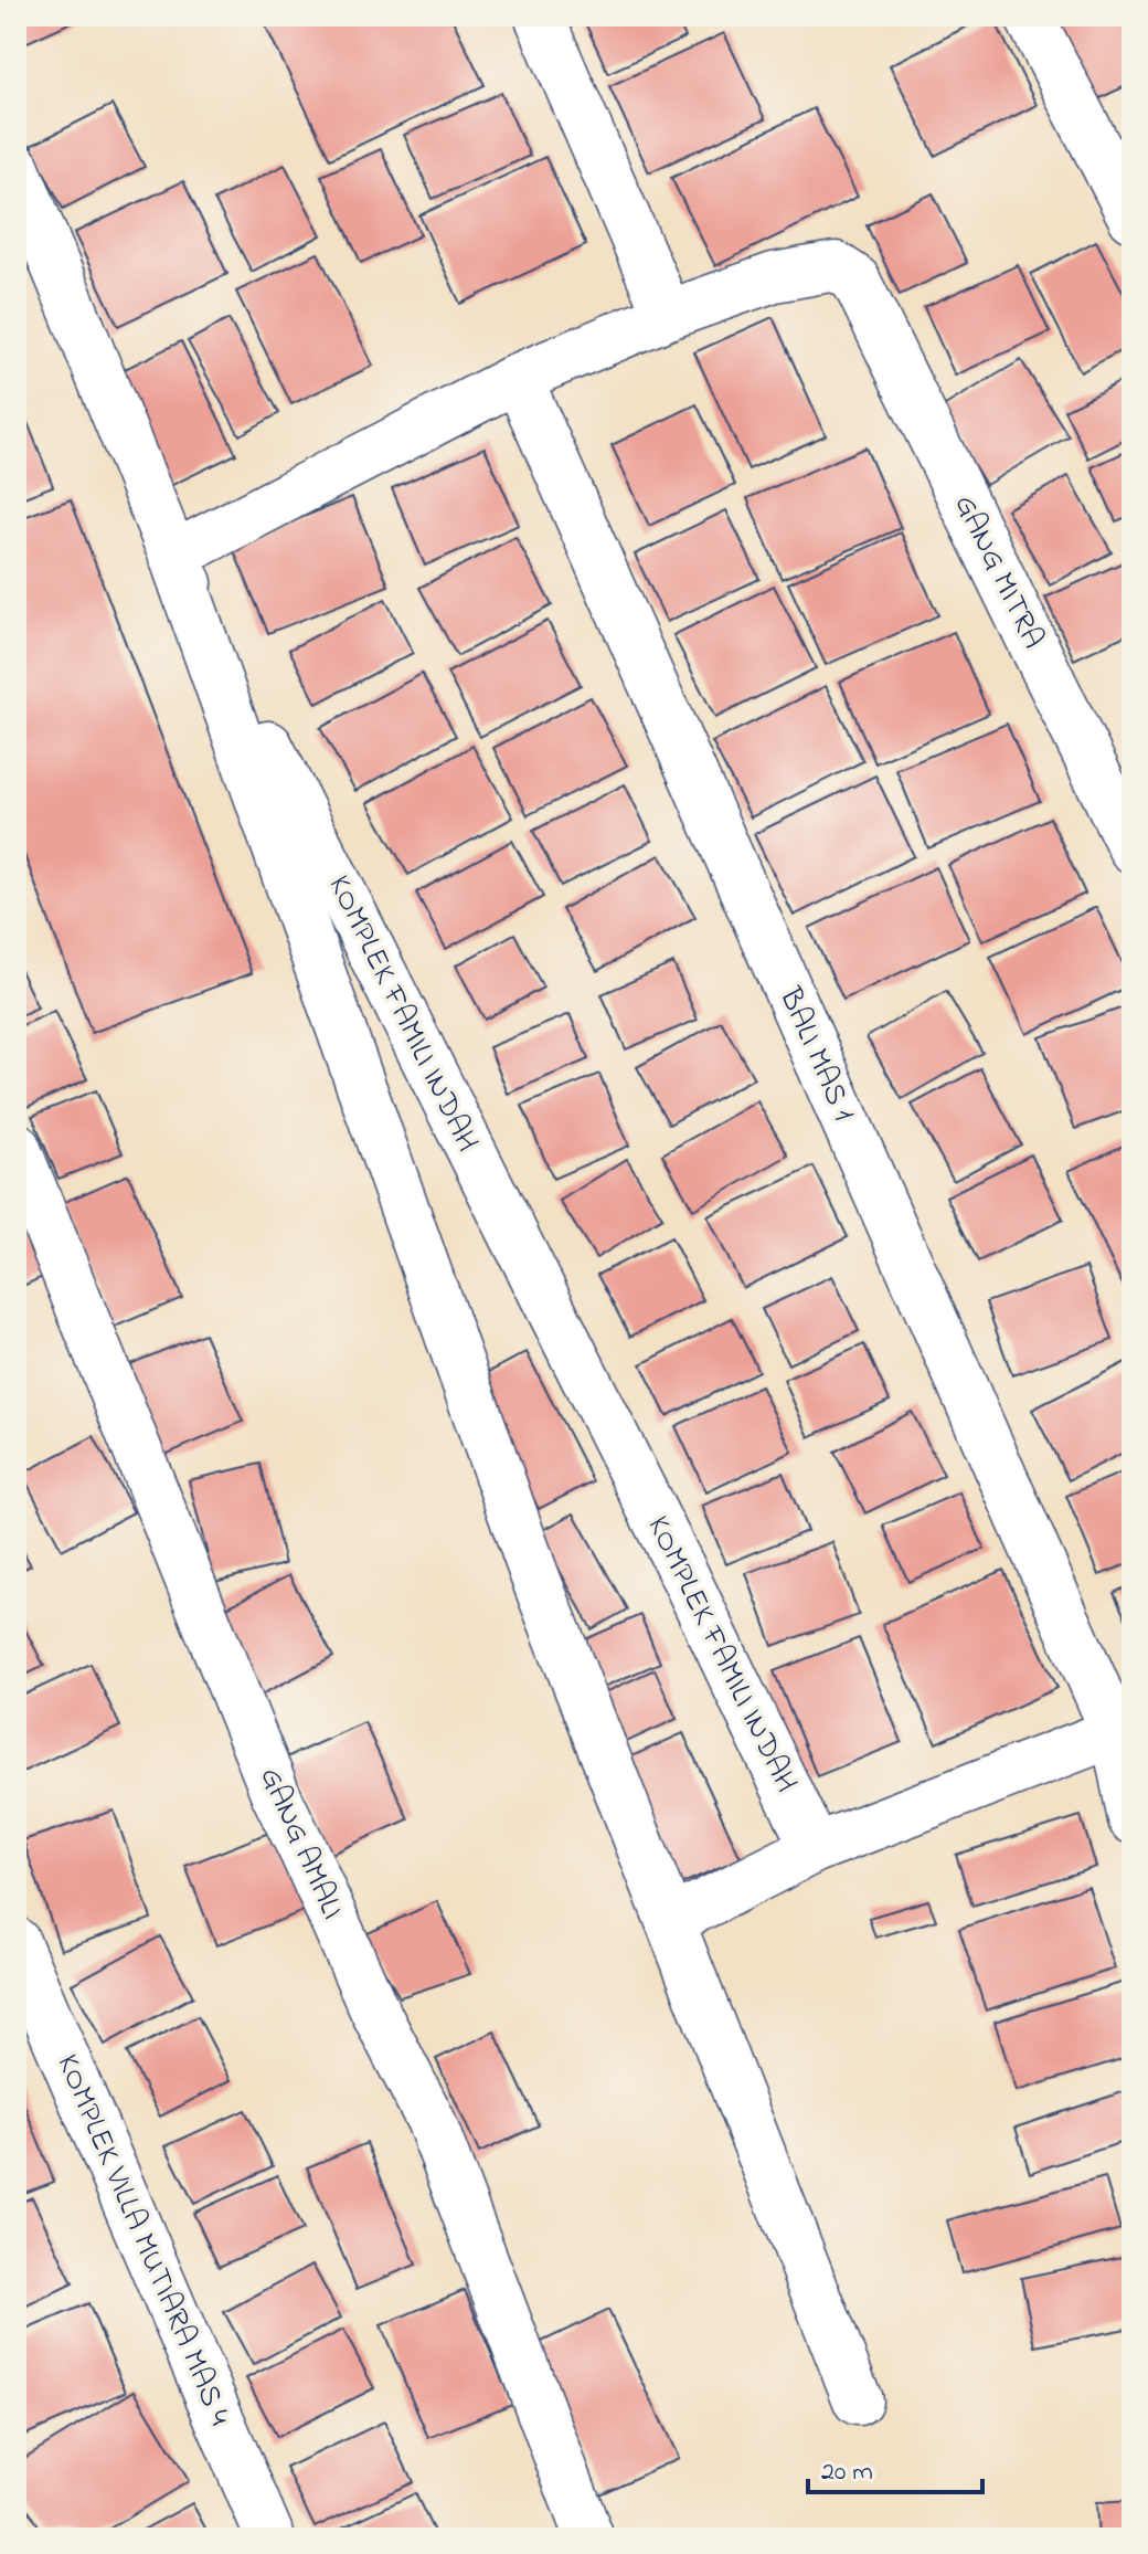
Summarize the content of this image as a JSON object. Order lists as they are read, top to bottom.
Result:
{
  "streets": {
    "street": [
      "GANG MITRA",
      "KOMPLEK FAMILI INDAH",
      "BALI MAS 1",
      "GANG AMALI",
      "KOMPLEK VILLA MUTIARA MAS 4"
    ]
  },
  "scale_bar": "20 m"
}
